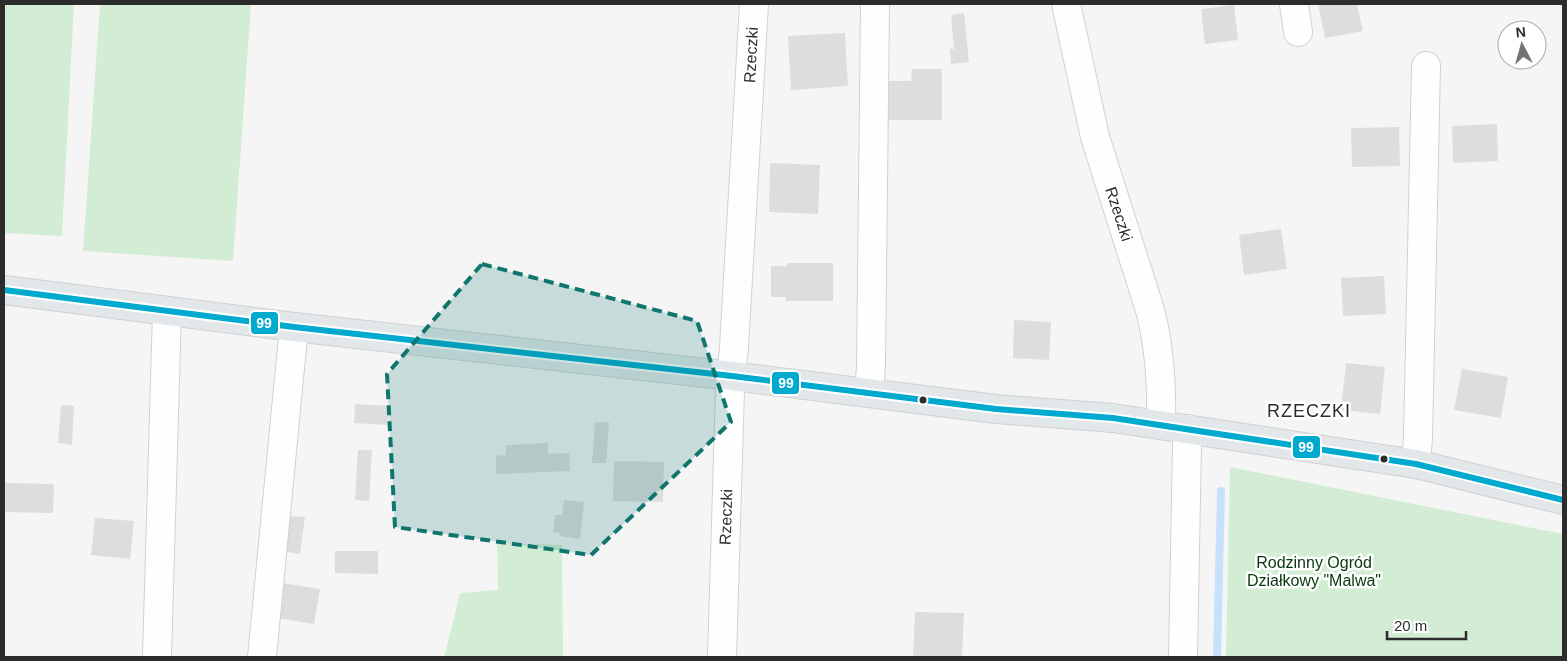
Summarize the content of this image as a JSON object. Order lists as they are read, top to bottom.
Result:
{
  "streets": {
    "street": ["Rzeczki"]
  },
  "districts": ["RZECZKI"],
  "parks": ["Rodzinny Ogród Działkowy \"Malwa\""],
  "lines": ["transit line 99"],
  "scale_bar": "20 m",
  "north": "top"
}
